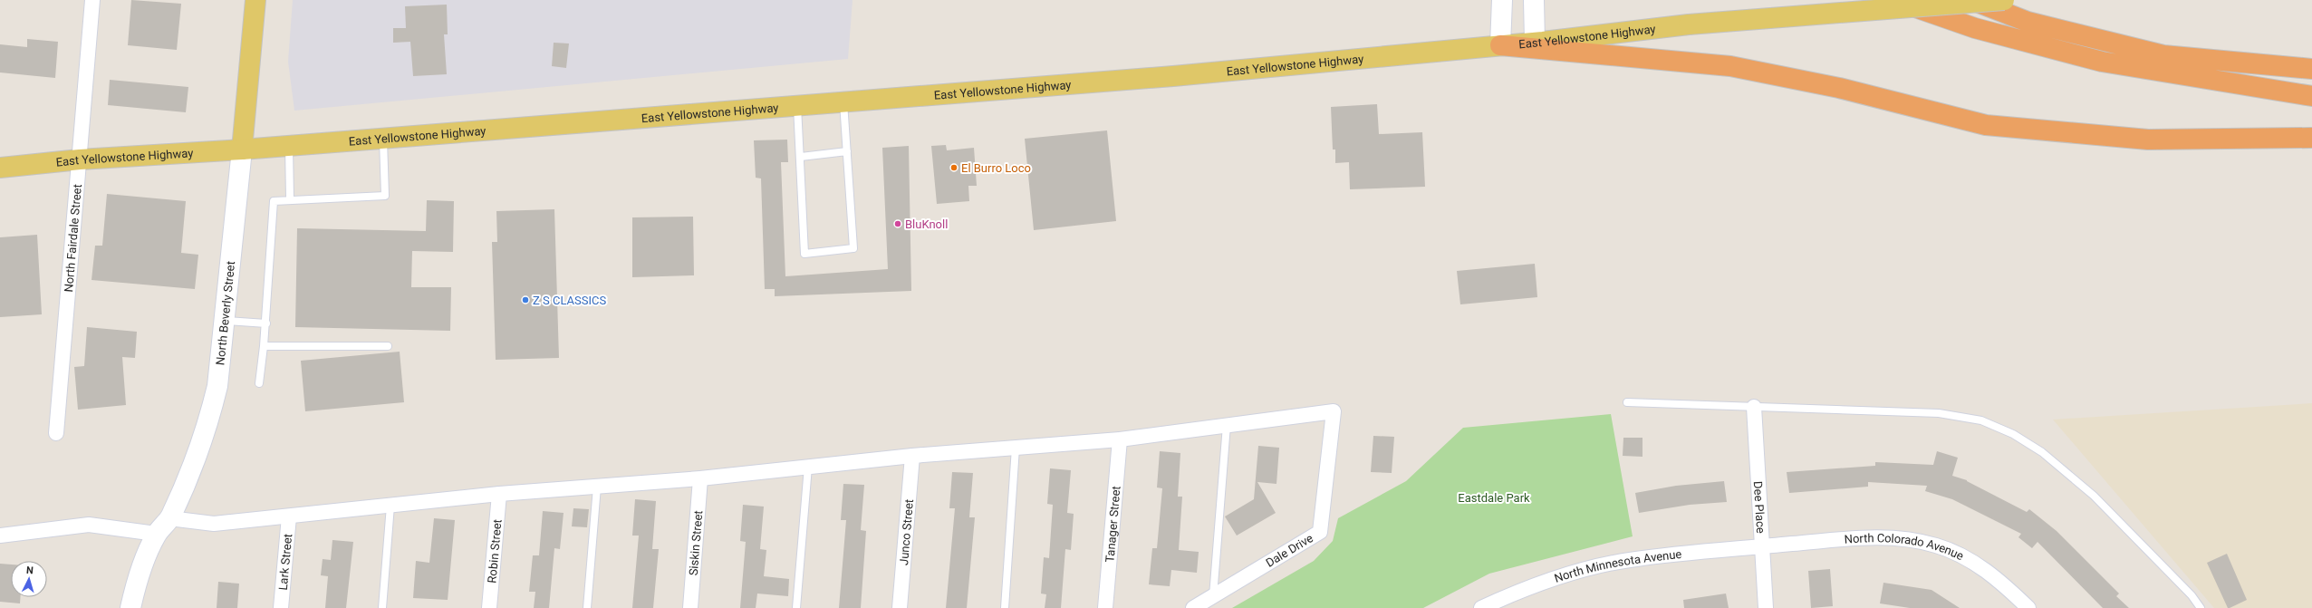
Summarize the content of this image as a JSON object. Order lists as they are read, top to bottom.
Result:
{
  "streets": {
    "main road": ["East Yellowstone Highway", "North Beverly Street"],
    "street": [
      "North Fairdale Street",
      "Dee Place",
      "Tanager Street",
      "Junco Street",
      "Siskin Street",
      "Dale Drive",
      "North Colorado Avenue",
      "Robin Street",
      "Lark Street",
      "North Minnesota Avenue"
    ]
  },
  "crossings": [
    ["East Yellowstone Highway", "North Fairdale Street"],
    ["East Yellowstone Highway", "North Beverly Street"],
    ["Dee Place", "North Colorado Avenue"],
    ["Dee Place", "North Minnesota Avenue"],
    ["North Colorado Avenue", "North Minnesota Avenue"]
  ],
  "parks": ["Eastdale Park"],
  "places": ["El Burro Loco", "BluKnoll", "Z S CLASSICS"],
  "north": "top"
}
